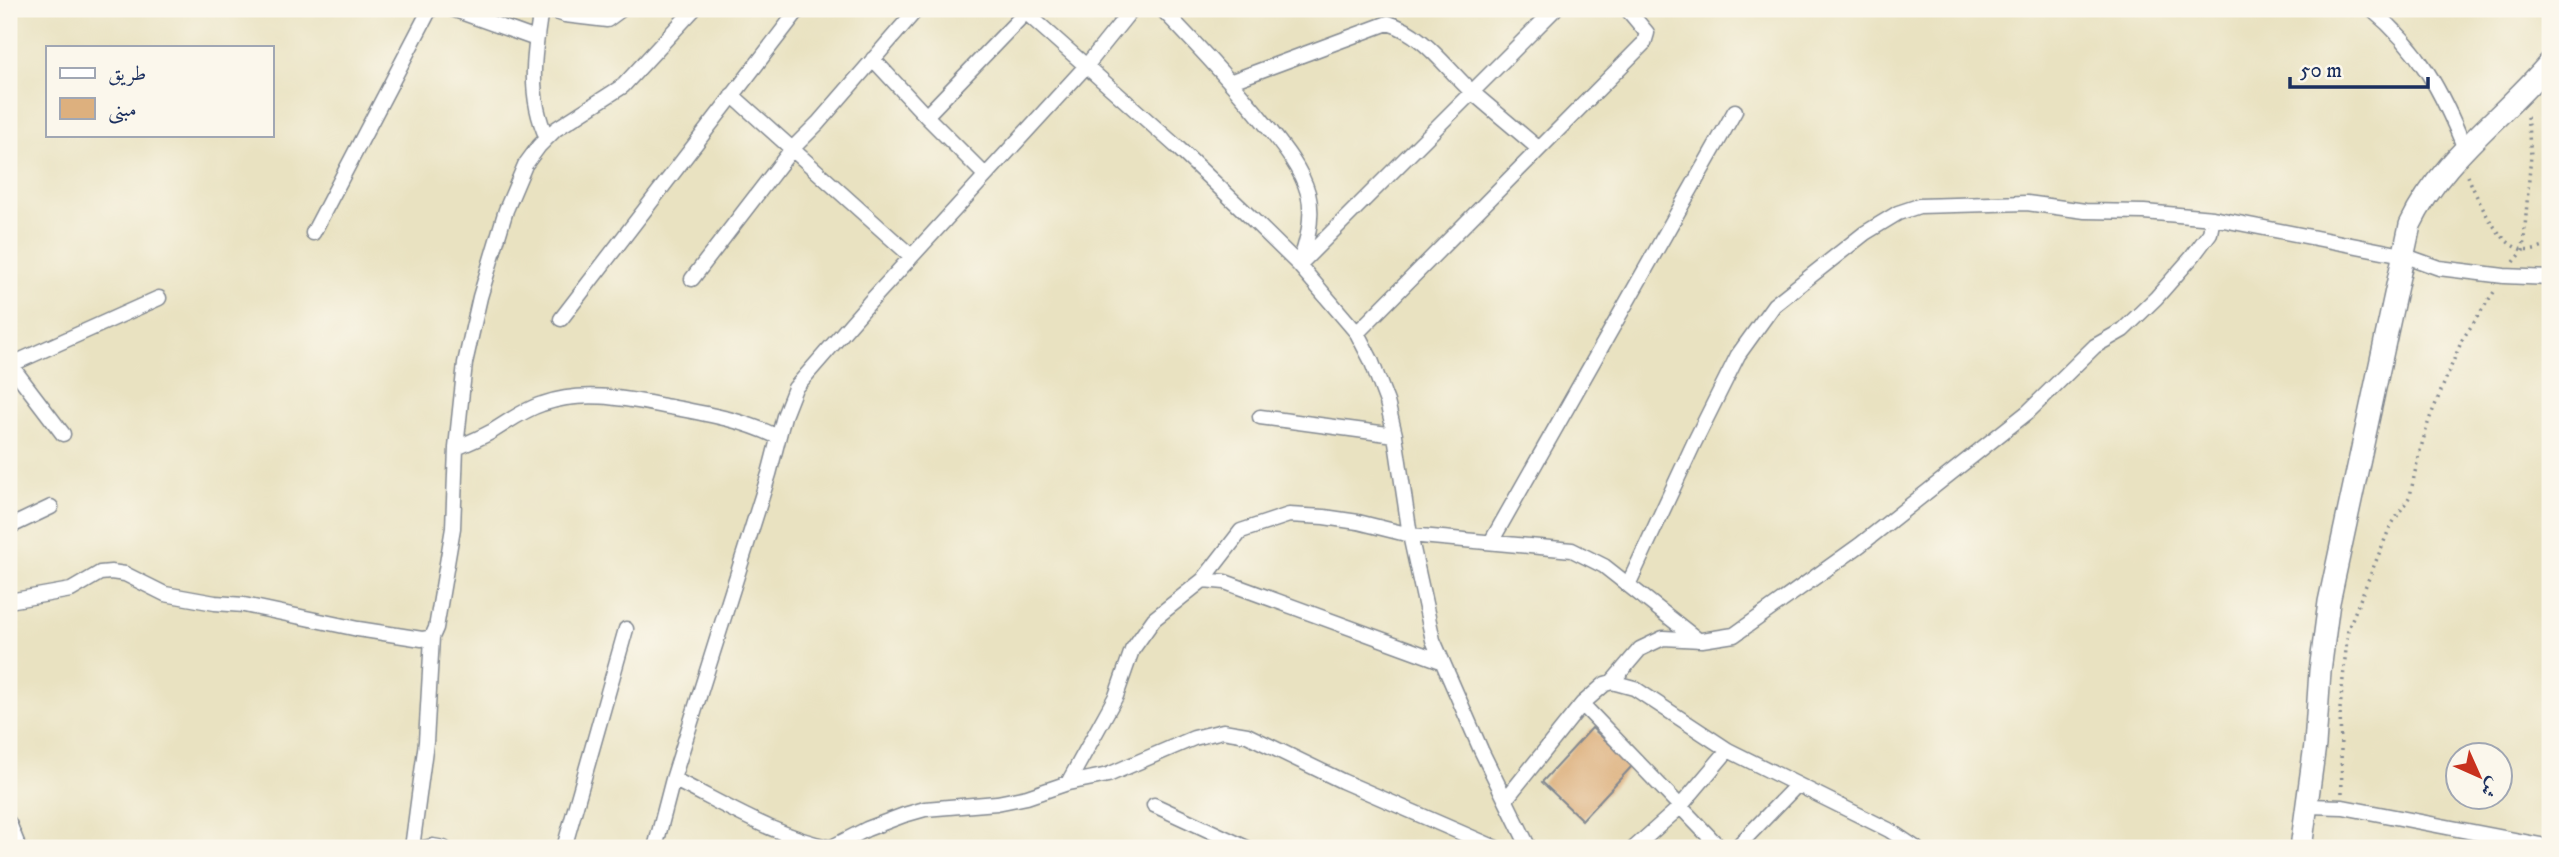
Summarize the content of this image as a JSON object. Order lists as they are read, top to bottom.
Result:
{
  "legend": ["طريق", "مبنى"],
  "scale_bar": "50 m",
  "north": "bottom right"
}
